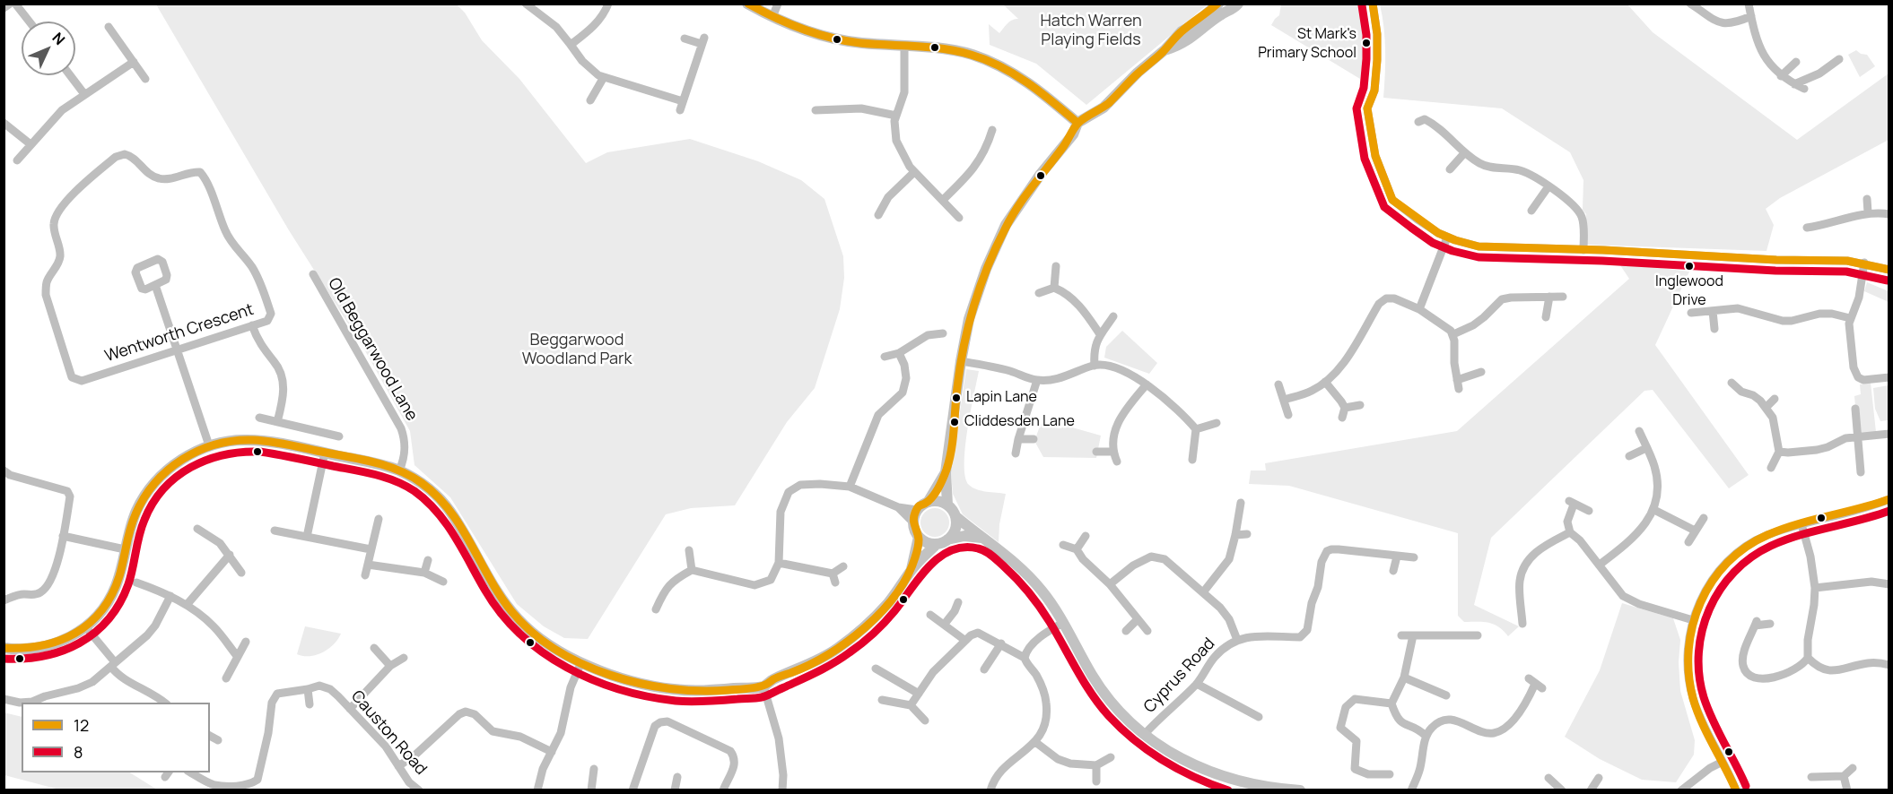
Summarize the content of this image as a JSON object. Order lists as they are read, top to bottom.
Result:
{
  "streets": {
    "street": [
      "Wentworth Crescent",
      "Old Beggarwood Lane",
      "Cyprus Road",
      "Causton Road"
    ]
  },
  "parks": ["Hatch Warren Playing Fields", "Beggarwood Woodland Park"],
  "places": [
    "St Mark's Primary School",
    "Inglewood Drive",
    "Lapin Lane",
    "Cliddesden Lane"
  ],
  "lines": ["transit line 12", "transit line 8"],
  "legend": ["12", "8"],
  "north": "top right"
}
